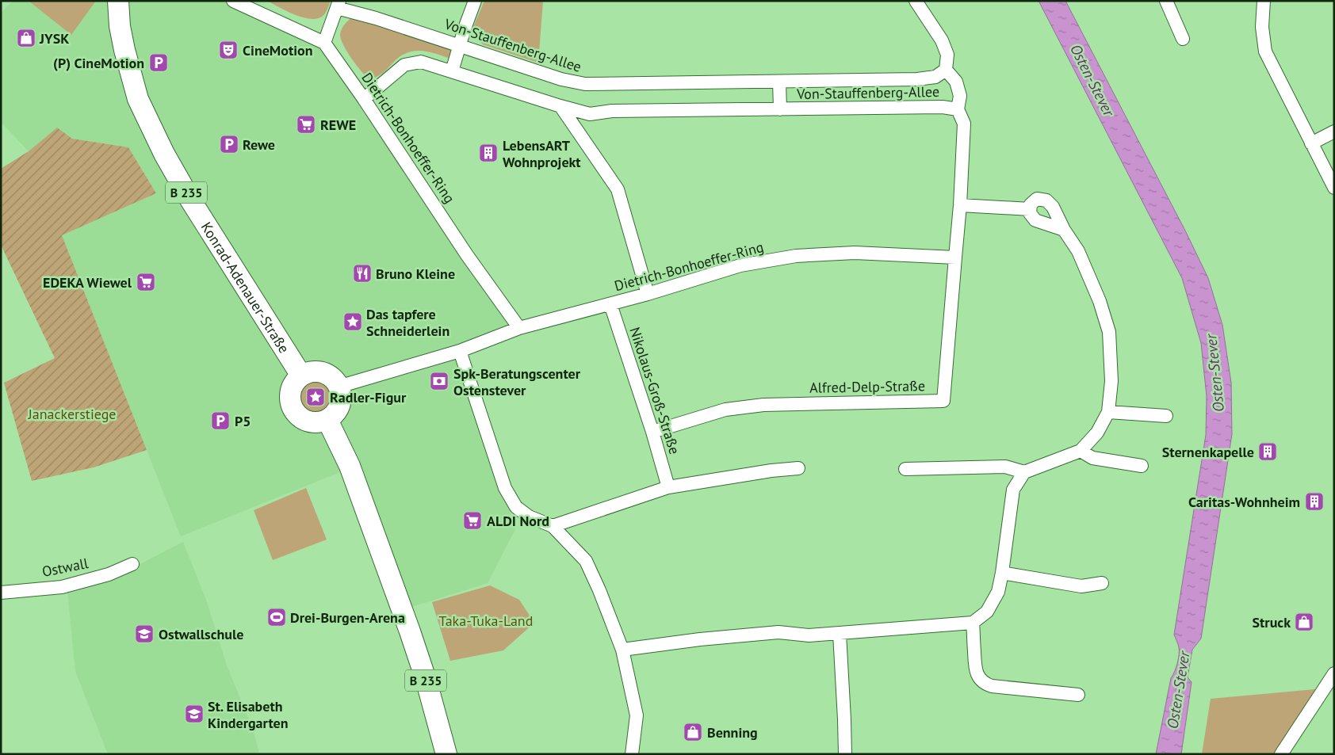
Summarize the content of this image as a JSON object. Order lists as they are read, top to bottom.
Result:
{
  "streets": {
    "main road": ["B 235", "Konrad-Adenauer-Straße"],
    "street": [
      "Von-Stauffenberg-Allee",
      "Dietrich-Bonhoeffer-Ring",
      "Alfred-Delp-Straße",
      "Nikolaus-Groß-Straße",
      "Ostwall"
    ]
  },
  "crossings": [
    ["Von-Stauffenberg-Allee", "Dietrich-Bonhoeffer-Ring"],
    ["Dietrich-Bonhoeffer-Ring", "B 235"],
    ["Dietrich-Bonhoeffer-Ring", "Konrad-Adenauer-Straße"],
    ["Dietrich-Bonhoeffer-Ring", "Alfred-Delp-Straße"],
    ["Dietrich-Bonhoeffer-Ring", "Nikolaus-Groß-Straße"],
    ["B 235", "Konrad-Adenauer-Straße"],
    ["Alfred-Delp-Straße", "Nikolaus-Groß-Straße"]
  ],
  "water": ["Osten-Stever"],
  "parks": ["Janackerstiege", "Taka-Tuka-Land"],
  "places": {
    "shop": ["JYSK", "Struck", "Benning"],
    "theatre": ["CineMotion"],
    "parking": ["(P) CineMotion", "Rewe", "P5"],
    "supermarket": ["REWE", "EDEKA Wiewel", "ALDI Nord"],
    "building": ["LebensART Wohnprojekt", "Sternenkapelle", "Caritas-Wohnheim"],
    "restaurant": ["Bruno Kleine"],
    "place": ["Das tapfere Schneiderlein", "Radler-Figur"],
    "bank": ["Spk-Beratungscenter Ostenstever"],
    "sports": ["Drei-Burgen-Arena"],
    "school or university": ["Ostwallschule", "St. Elisabeth Kindergarten"]
  }
}
